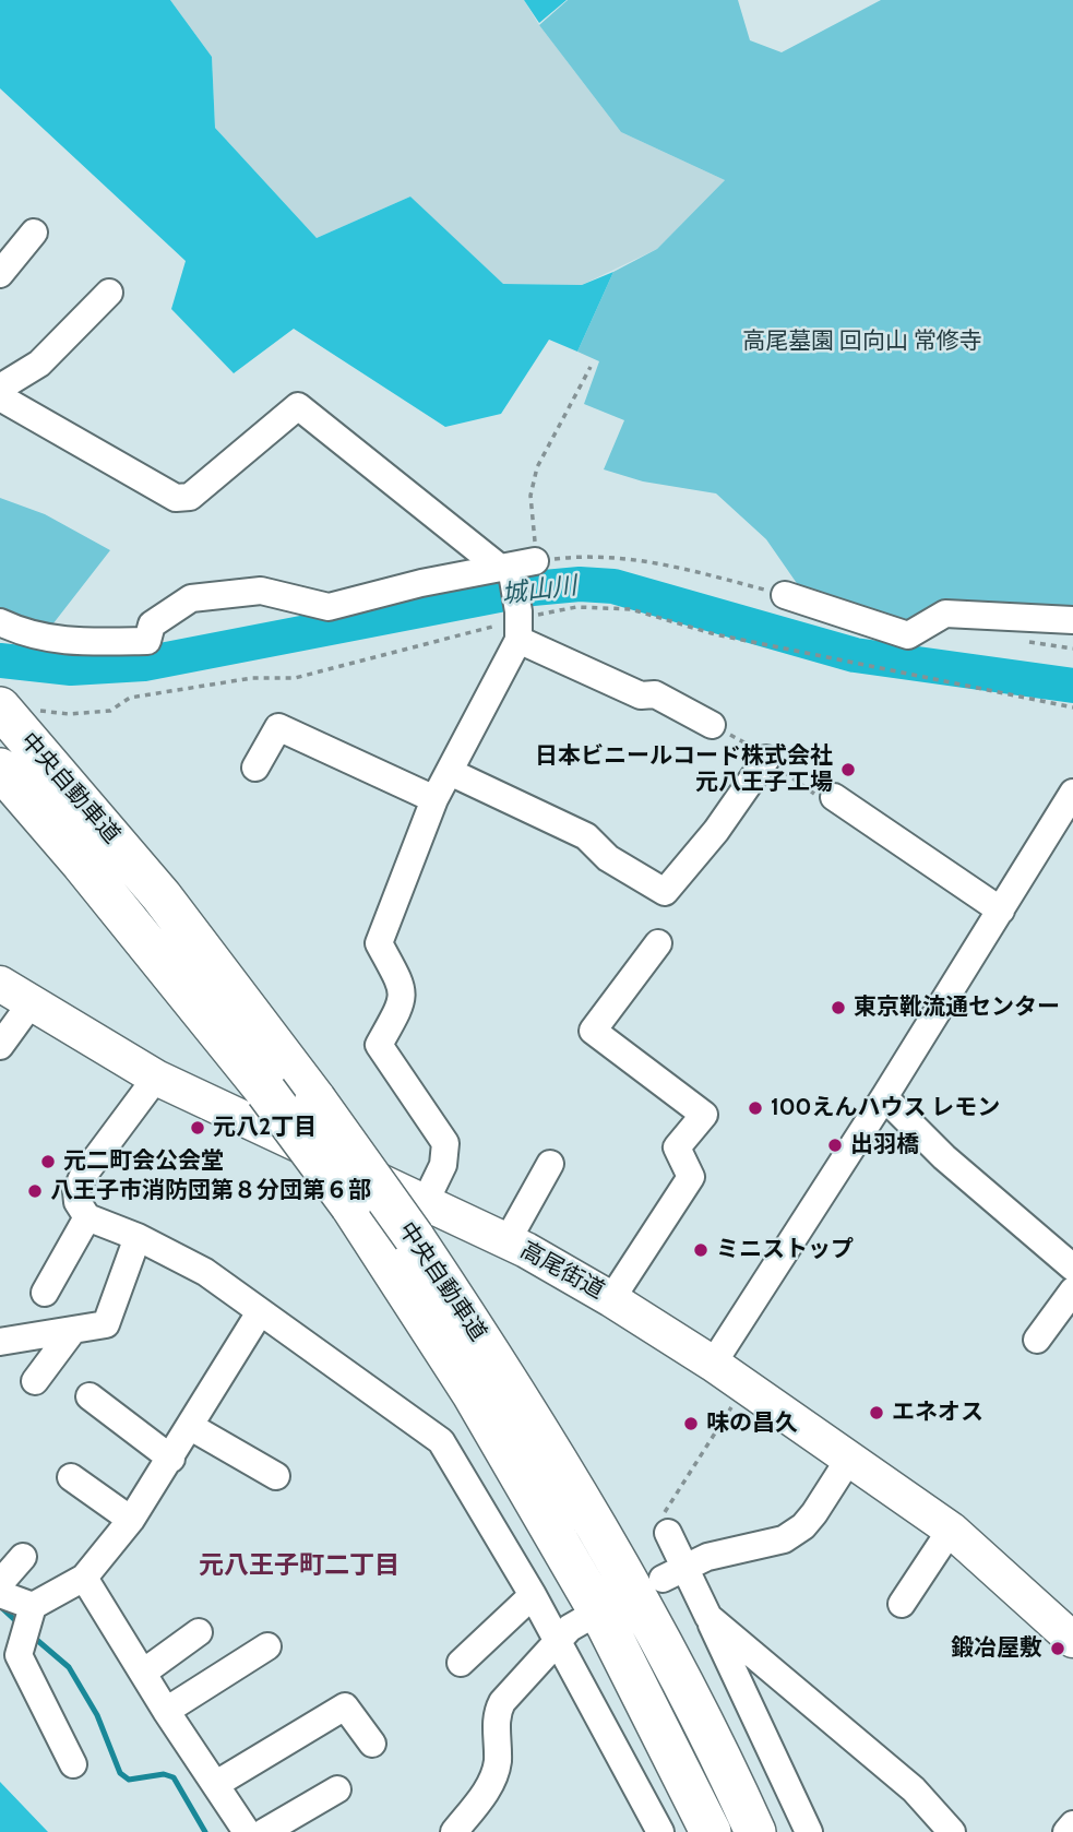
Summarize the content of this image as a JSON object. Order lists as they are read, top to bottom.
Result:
{
  "streets": {
    "highway": ["中央自動車道"],
    "main road": ["高尾街道"]
  },
  "crossings": [
    ["中央自動車道", "高尾街道"]
  ],
  "districts": ["元八王子町二丁目"],
  "water": ["城山川"],
  "parks": ["高尾墓園 回向山 常修寺"],
  "places": [
    "日本ビニールコード株式会社 元八王子工場",
    "東京靴流通センター",
    "100えんハウス レモン",
    "元八2丁目",
    "出羽橋",
    "元二町会公会堂",
    "八王子市消防団第８分団第６部",
    "ミニストップ",
    "エネオス",
    "味の昌久",
    "鍛冶屋敷"
  ]
}
